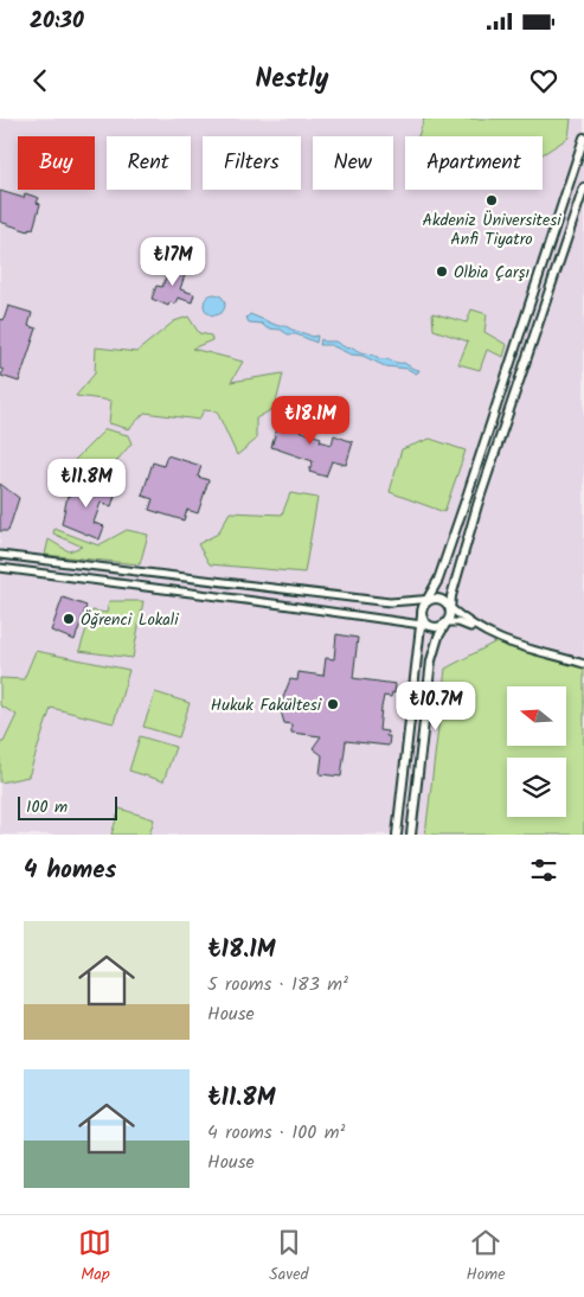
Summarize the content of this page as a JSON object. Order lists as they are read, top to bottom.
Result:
{
  "places": [
    "Akdeniz Üniversitesi Anfi Tiyatro",
    "Olbia Çarşı",
    "Öğrenci Lokali",
    "Hukuk Fakültesi"
  ],
  "scale_bar": "100 m",
  "north": "left",
  "page": {
    "status": "20:30",
    "header": "Nestly",
    "chip": [
      "Buy",
      "Rent",
      "Filters",
      "New",
      "Apartment"
    ],
    "price": [
      "₺17M",
      "₺18.1M",
      "₺11.8M",
      "₺10.7M"
    ],
    "scale": "100 m",
    "heading": "4 homes",
    "list": [
      {
        "name": "₺18.1M",
        "note": "5 rooms · 183 m² · House"
      },
      {
        "name": "₺11.8M",
        "note": "4 rooms · 100 m² · House"
      }
    ],
    "tabs": ["Map", "Saved", "Home"]
  }
}
